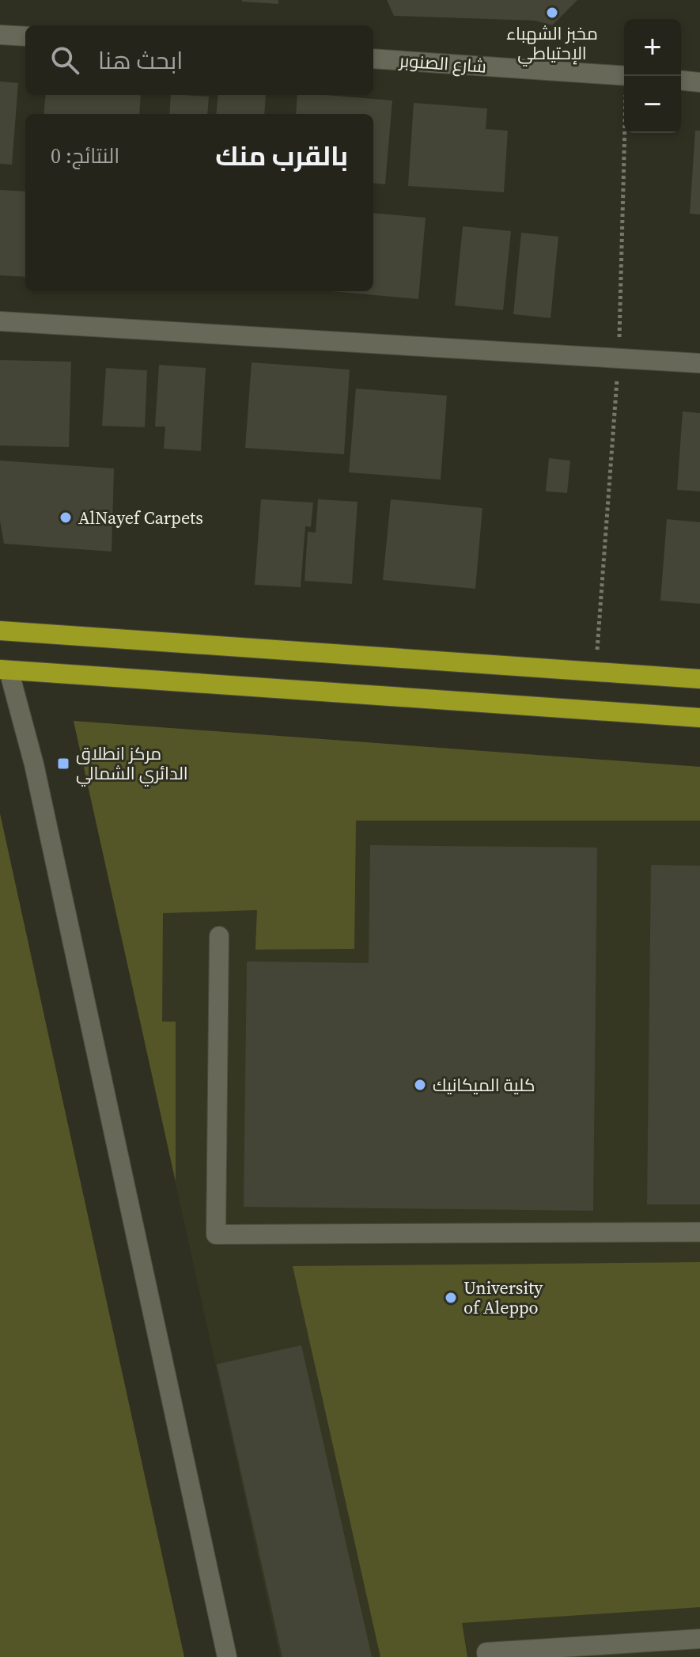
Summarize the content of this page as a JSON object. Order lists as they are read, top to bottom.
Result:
{
  "streets": {
    "street": ["شارع الصنوبر"]
  },
  "places": {
    "other": [
      "مخبز الشهباء الإحتياطي",
      "AlNayef Carpets",
      "كلية الميكانيك",
      "University of Aleppo"
    ],
    "transit": ["مركز انطلاق الدائري الشمالي"]
  },
  "page": {
    "map_buttons": ["+", "−"],
    "search": "ابحث هنا",
    "heading": ["بالقرب منك", "النتائج: 0"]
  }
}
